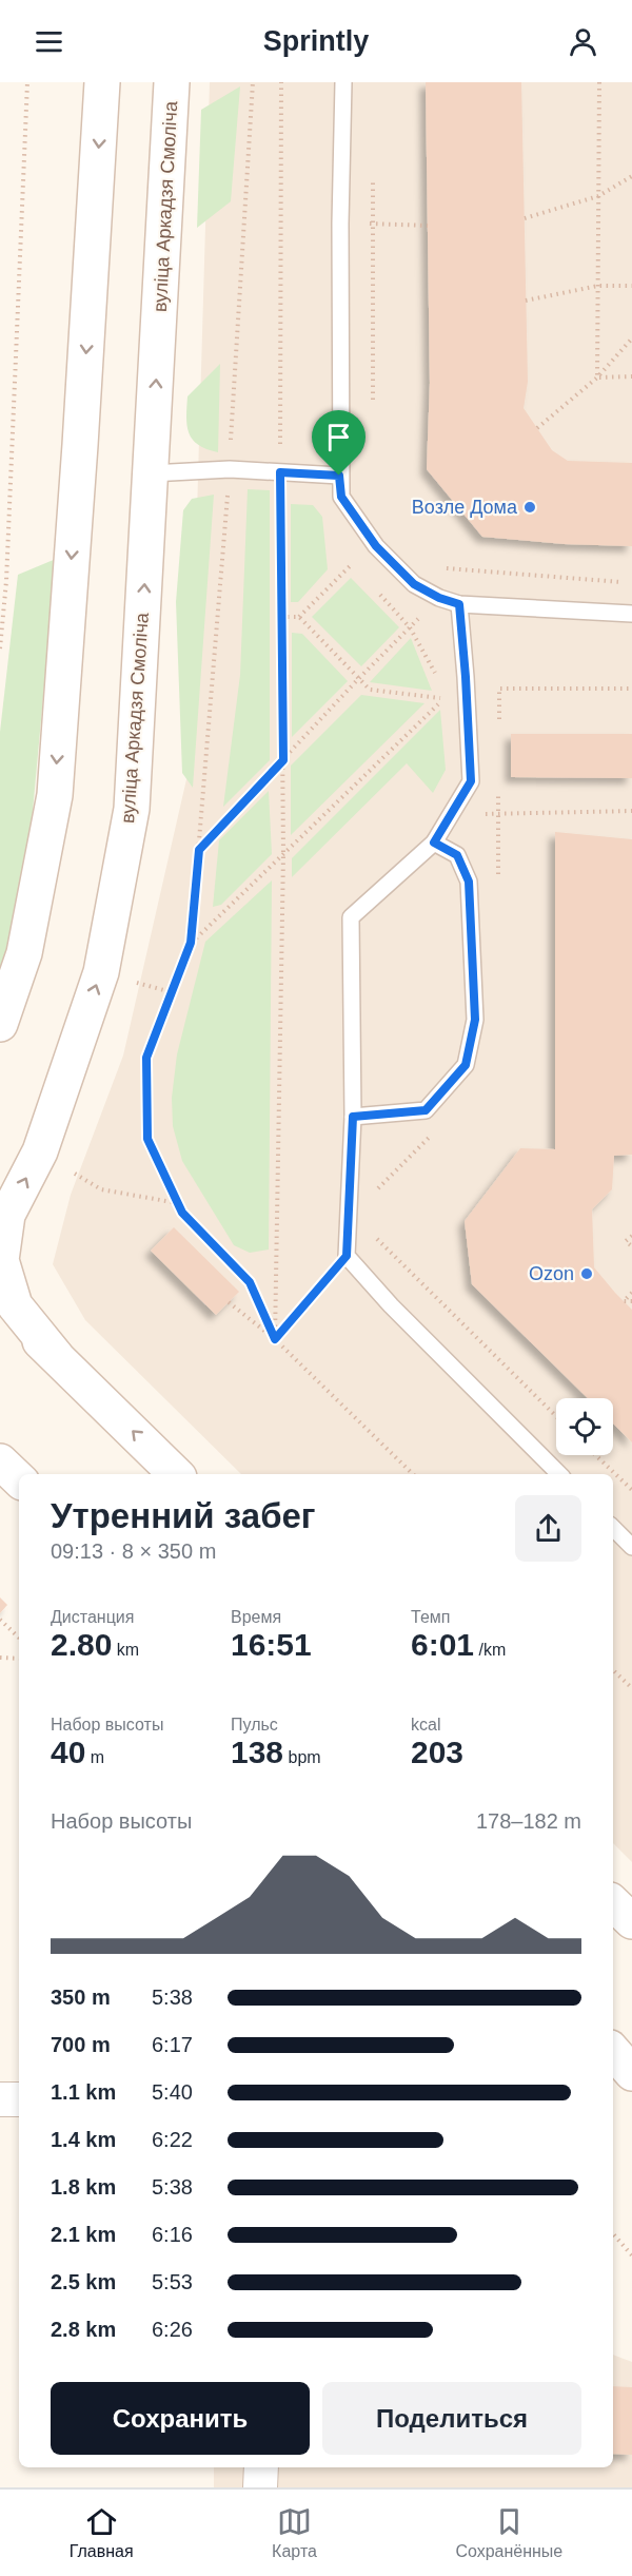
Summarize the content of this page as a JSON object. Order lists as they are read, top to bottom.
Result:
{
  "streets": {
    "main road": ["вуліца Аркадзя Смоліча"]
  },
  "places": ["Возле Дома", "Ozon"],
  "page": {
    "header": "Sprintly",
    "heading": ["Утренний забег", "09:13 · 8 × 350 m"],
    "stats": [
      ["Дистанция", "2.80 km"],
      ["Время", "16:51"],
      ["Темп", "6:01 /km"],
      ["Набор высоты", "40 m"],
      ["Пульс", "138 bpm"],
      ["kcal", "203"]
    ],
    "chart": ["Набор высоты", "178–182 m"],
    "list": [
      {
        "name": "350 m",
        "note": "5:38"
      },
      {
        "name": "700 m",
        "note": "6:17"
      },
      {
        "name": "1.1 km",
        "note": "5:40"
      },
      {
        "name": "1.4 km",
        "note": "6:22"
      },
      {
        "name": "1.8 km",
        "note": "5:38"
      },
      {
        "name": "2.1 km",
        "note": "6:16"
      },
      {
        "name": "2.5 km",
        "note": "5:53"
      },
      {
        "name": "2.8 km",
        "note": "6:26"
      }
    ],
    "buttons": ["Сохранить", "Поделиться"],
    "tabs": ["Главная", "Карта", "Сохранённые"]
  }
}
